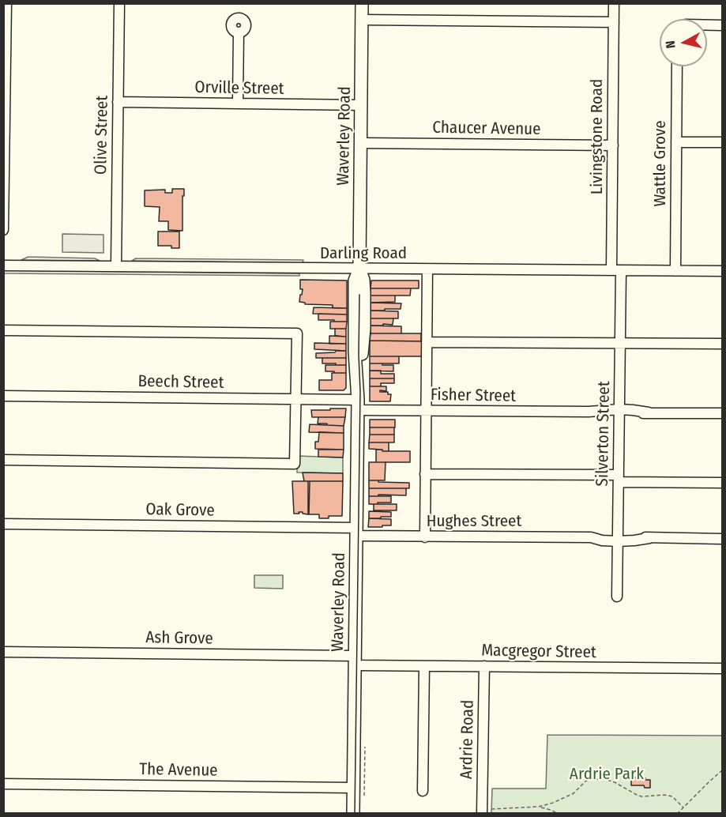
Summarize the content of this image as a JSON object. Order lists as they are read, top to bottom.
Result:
{
  "streets": {
    "main road": ["Waverley Road"],
    "street": [
      "Orville Street",
      "Chaucer Avenue",
      "Olive Street",
      "Livingstone Road",
      "Wattle Grove",
      "Darling Road",
      "Beech Street",
      "Fisher Street",
      "Silverton Street",
      "Oak Grove",
      "Hughes Street",
      "Ash Grove",
      "Macgregor Street",
      "Ardrie Road",
      "The Avenue"
    ]
  },
  "crossings": [
    ["Orville Street", "Olive Street"],
    ["Orville Street", "Waverley Road"],
    ["Chaucer Avenue", "Waverley Road"],
    ["Chaucer Avenue", "Livingstone Road"],
    ["Olive Street", "Darling Road"],
    ["Waverley Road", "Darling Road"],
    ["Waverley Road", "Beech Street"],
    ["Waverley Road", "Fisher Street"],
    ["Waverley Road", "Oak Grove"],
    ["Waverley Road", "Hughes Street"],
    ["Waverley Road", "Ash Grove"],
    ["Waverley Road", "Macgregor Street"],
    ["Waverley Road", "The Avenue"],
    ["Livingstone Road", "Darling Road"],
    ["Livingstone Road", "Silverton Street"],
    ["Wattle Grove", "Darling Road"],
    ["Darling Road", "Silverton Street"],
    ["Beech Street", "Fisher Street"],
    ["Fisher Street", "Silverton Street"],
    ["Silverton Street", "Hughes Street"],
    ["Oak Grove", "Hughes Street"],
    ["Ash Grove", "Macgregor Street"],
    ["Macgregor Street", "Ardrie Road"]
  ],
  "parks": ["Ardrie Park"],
  "north": "left"
}
